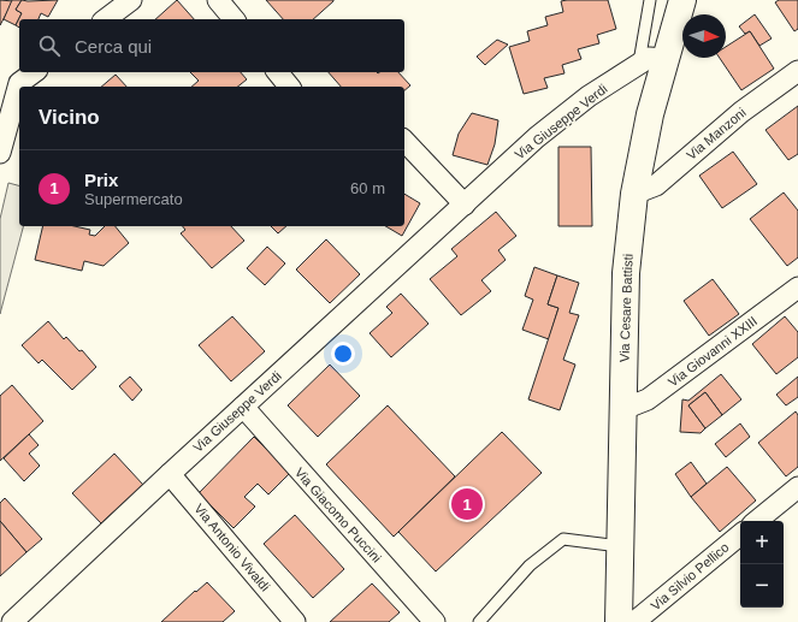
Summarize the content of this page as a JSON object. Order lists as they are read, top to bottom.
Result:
{
  "streets": {
    "main road": ["Via Cesare Battisti"],
    "street": [
      "Via Giuseppe Verdi",
      "Via Manzoni",
      "Via Giovanni XXIII",
      "Via Giacomo Puccini",
      "Via Antonio Vivaldi",
      "Via Silvio Pellico"
    ]
  },
  "crossings": [
    ["Via Giuseppe Verdi", "Via Cesare Battisti"],
    ["Via Giuseppe Verdi", "Via Giacomo Puccini"],
    ["Via Giuseppe Verdi", "Via Antonio Vivaldi"],
    ["Via Manzoni", "Via Cesare Battisti"],
    ["Via Cesare Battisti", "Via Giovanni XXIII"]
  ],
  "north": "right",
  "page": {
    "search": "Cerca qui",
    "heading": "Vicino",
    "list": [
      {
        "mark": "1",
        "name": "Prix",
        "note": "Supermercato",
        "value": "60 m"
      }
    ],
    "pins": "1",
    "map_buttons": ["+", "−"]
  }
}
